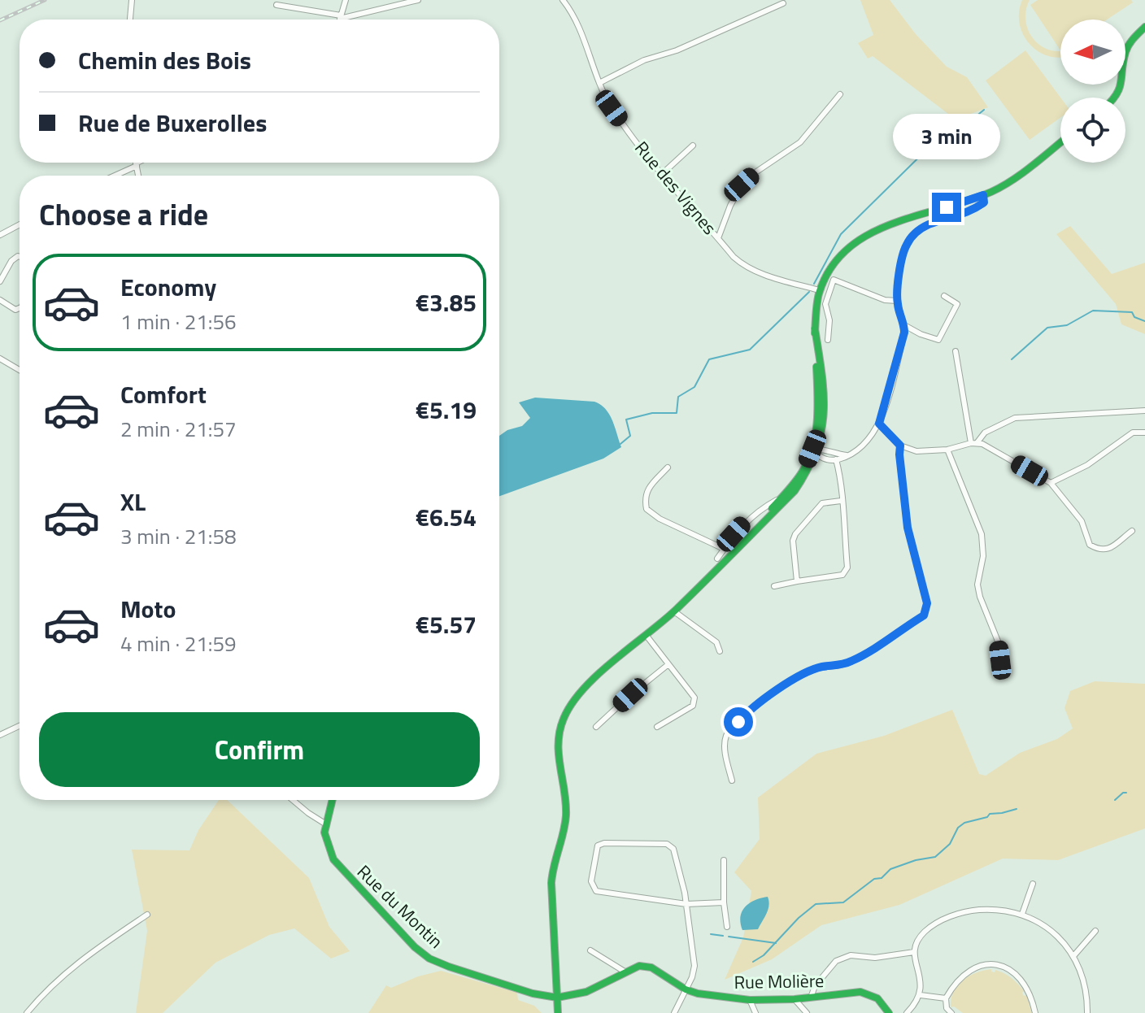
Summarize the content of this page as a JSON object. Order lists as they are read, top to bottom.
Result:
{
  "streets": {
    "street": ["Rue des Vignes", "Rue du Montin", "Rue Molière"]
  },
  "crossings": [
    ["Rue du Montin", "Rue Molière"]
  ],
  "north": "left",
  "page": {
    "banner": ["Chemin des Bois", "Rue de Buxerolles"],
    "bubble": "3 min",
    "heading": "Choose a ride",
    "list": [
      {
        "name": "Economy",
        "note": "1 min · 21:56",
        "value": "€3.85"
      },
      {
        "name": "Comfort",
        "note": "2 min · 21:57",
        "value": "€5.19"
      },
      {
        "name": "XL",
        "note": "3 min · 21:58",
        "value": "€6.54"
      },
      {
        "name": "Moto",
        "note": "4 min · 21:59",
        "value": "€5.57"
      }
    ],
    "buttons": "Confirm"
  }
}
